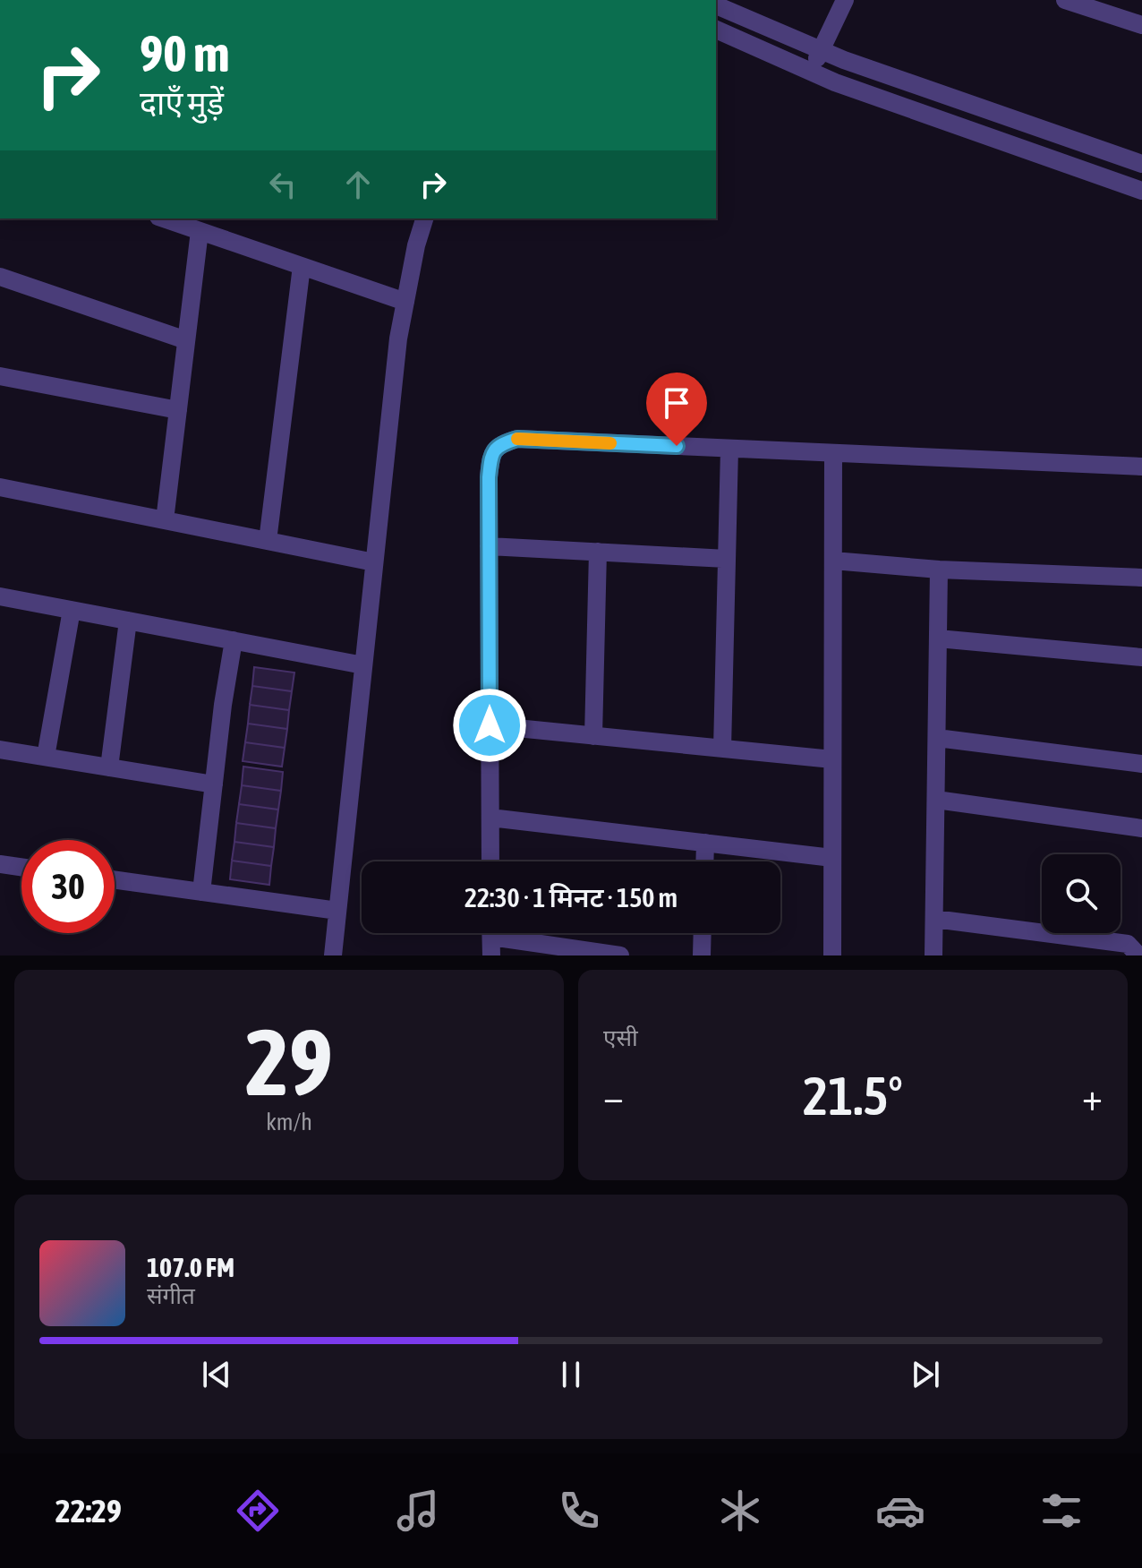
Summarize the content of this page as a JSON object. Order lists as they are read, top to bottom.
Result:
{
  "page": {
    "turn": ["90 m", "दाएँ मुड़ें"],
    "limit": "30",
    "trip": "22:30 · 1 मिनट · 150 m",
    "tile": [
      ["29", "km/h"],
      "एसी"
    ],
    "heat": ["−", "21.5°", "+"],
    "song": ["107.0 FM", "संगीत"],
    "tabs": "22:29"
  }
}
